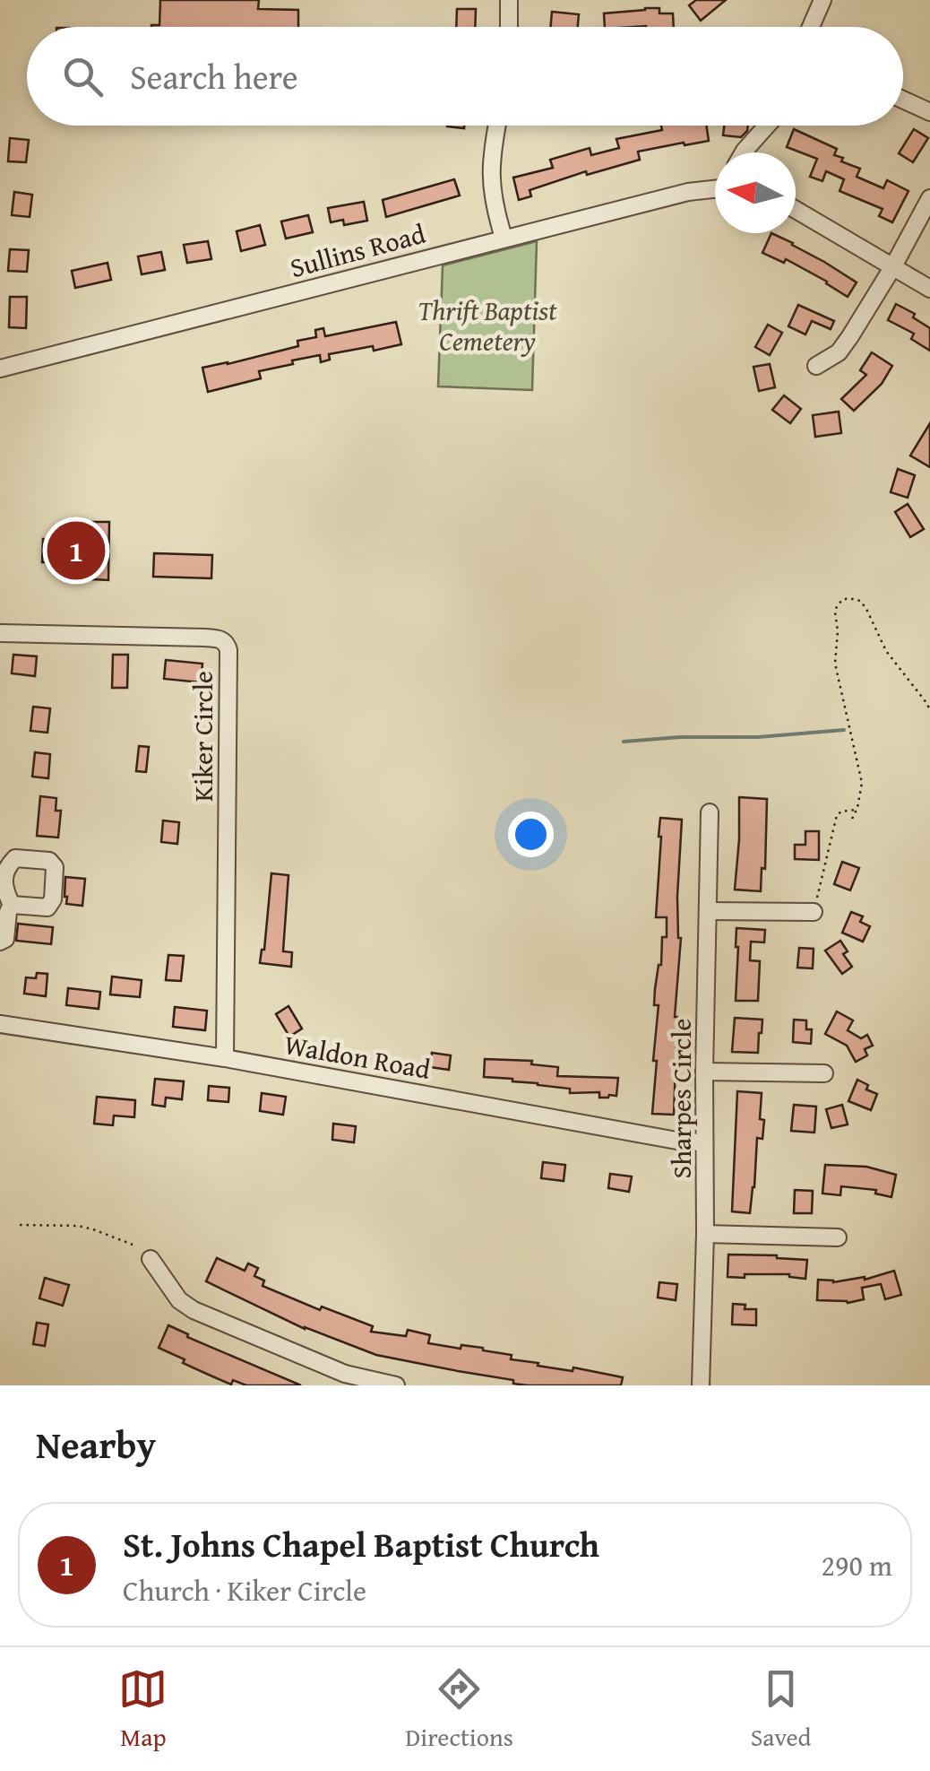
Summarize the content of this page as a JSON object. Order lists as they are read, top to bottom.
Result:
{
  "streets": {
    "street": [
      "Sullins Road",
      "Kiker Circle",
      "Waldon Road",
      "Sharpes Circle"
    ]
  },
  "crossings": [
    ["Kiker Circle", "Waldon Road"],
    ["Waldon Road", "Sharpes Circle"]
  ],
  "parks": ["Thrift Baptist Cemetery"],
  "north": "left",
  "page": {
    "search": "Search here",
    "pins": "1",
    "heading": "Nearby",
    "list": [
      {
        "mark": "1",
        "name": "St. Johns Chapel Baptist Church",
        "note": "Church · Kiker Circle",
        "value": "290 m"
      }
    ],
    "nav": ["Map", "Directions", "Saved"]
  }
}
